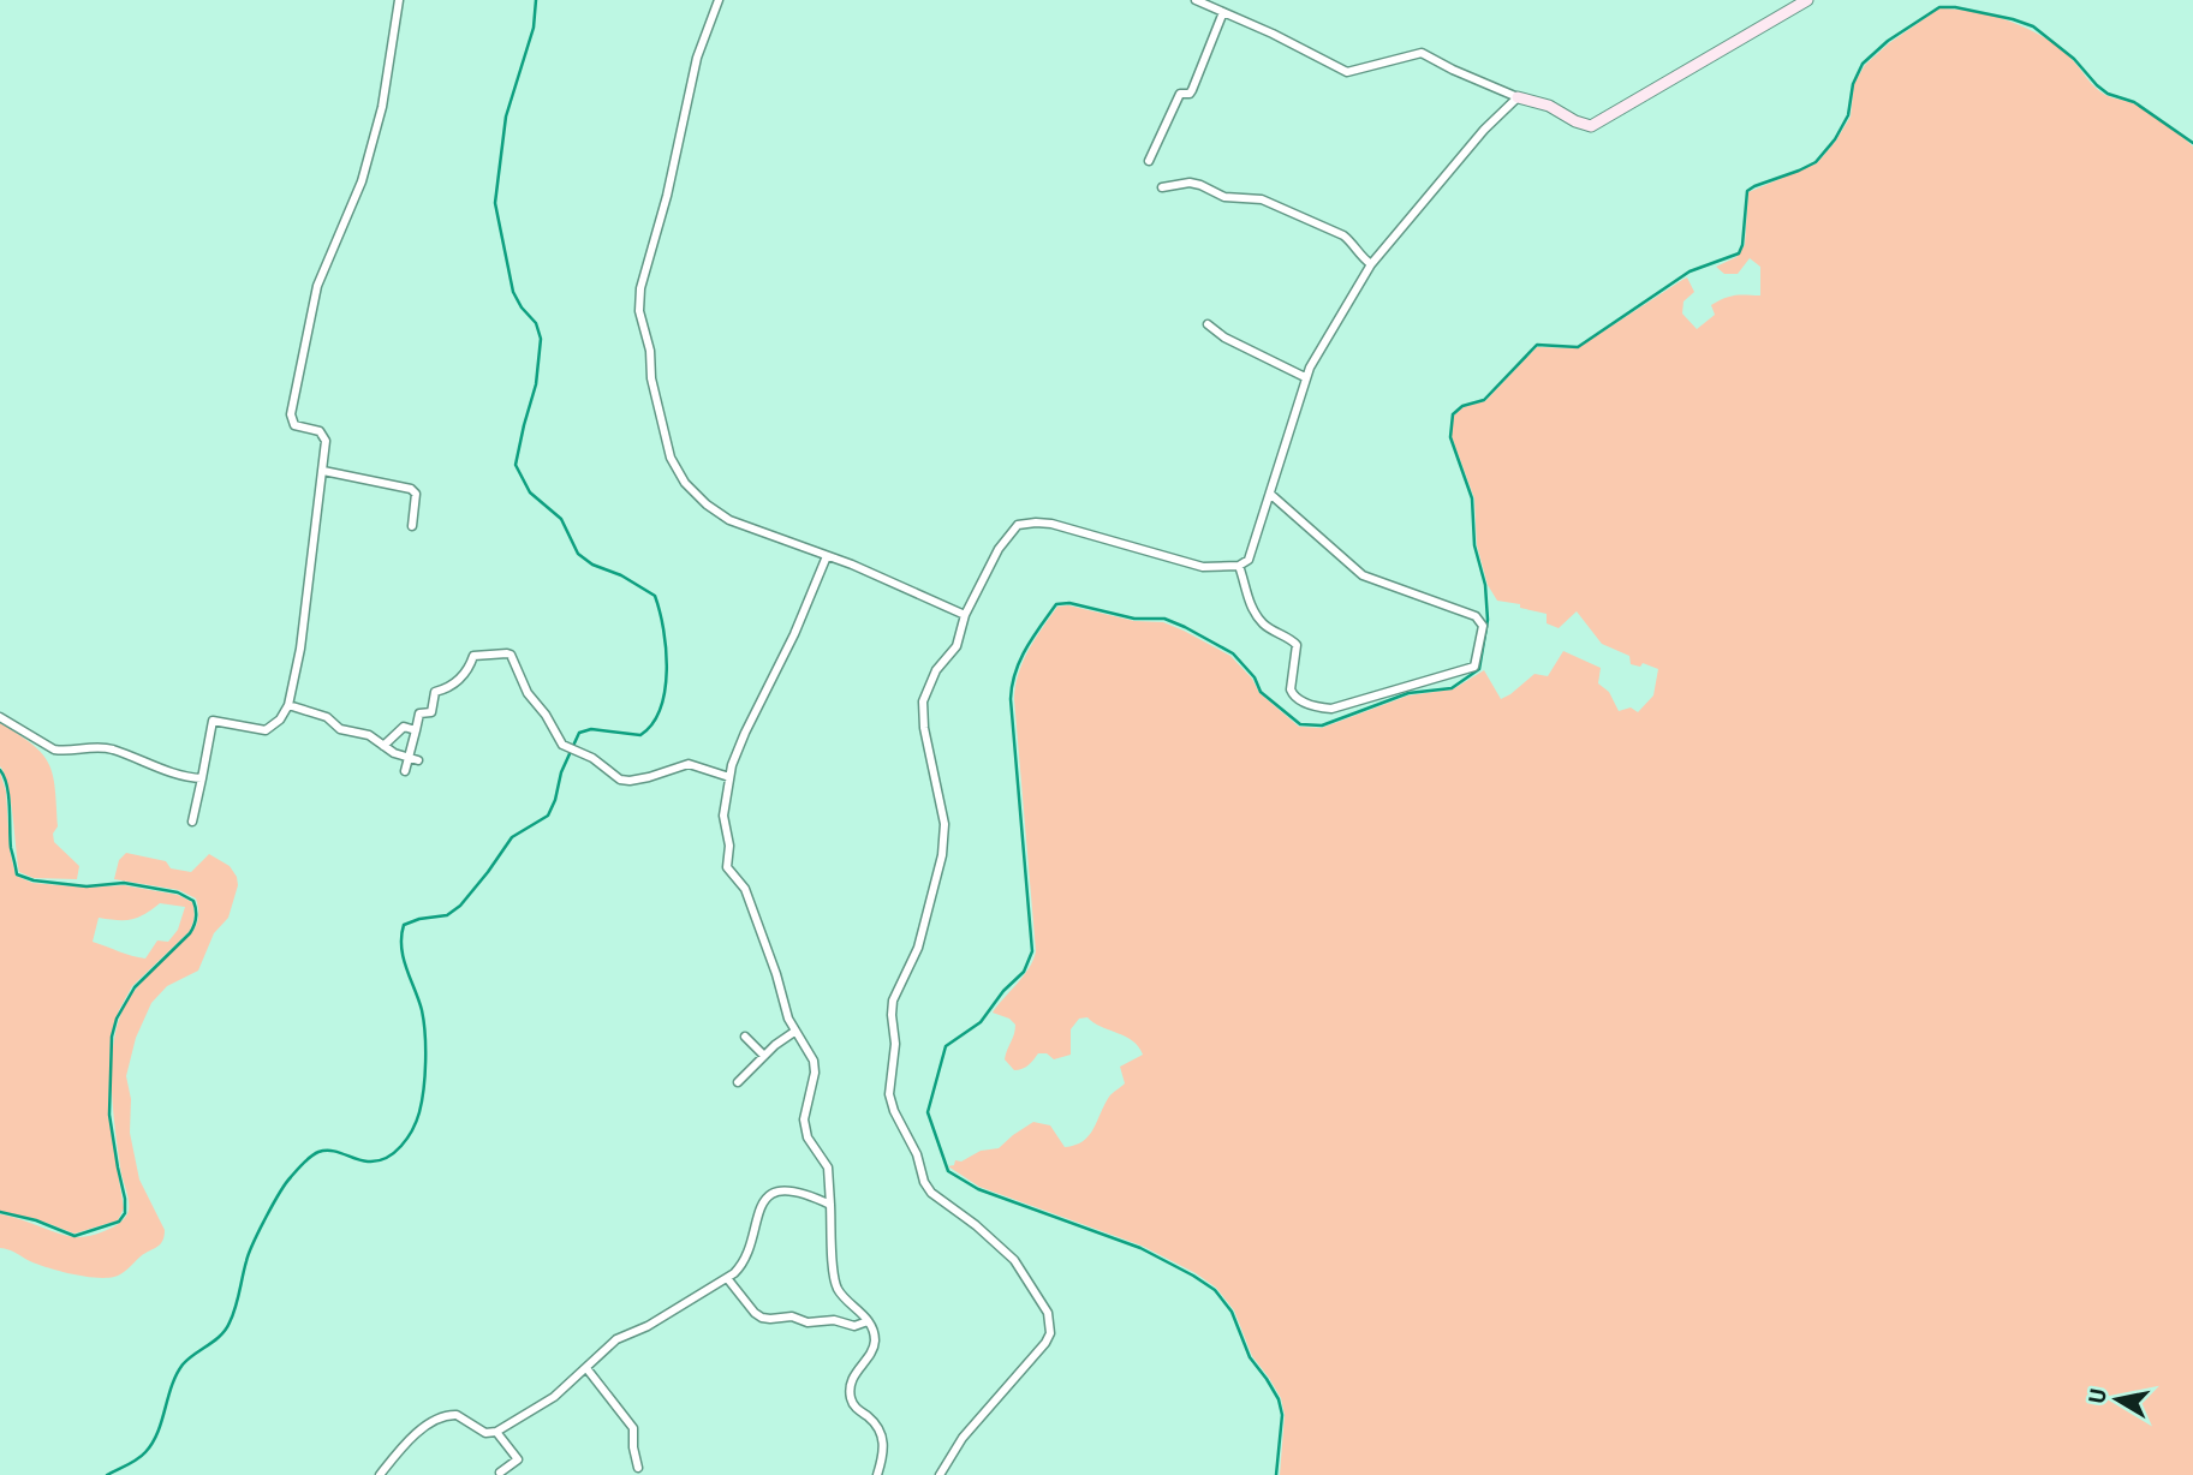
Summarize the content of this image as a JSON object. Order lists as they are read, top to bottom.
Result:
{
  "north": "left"
}
